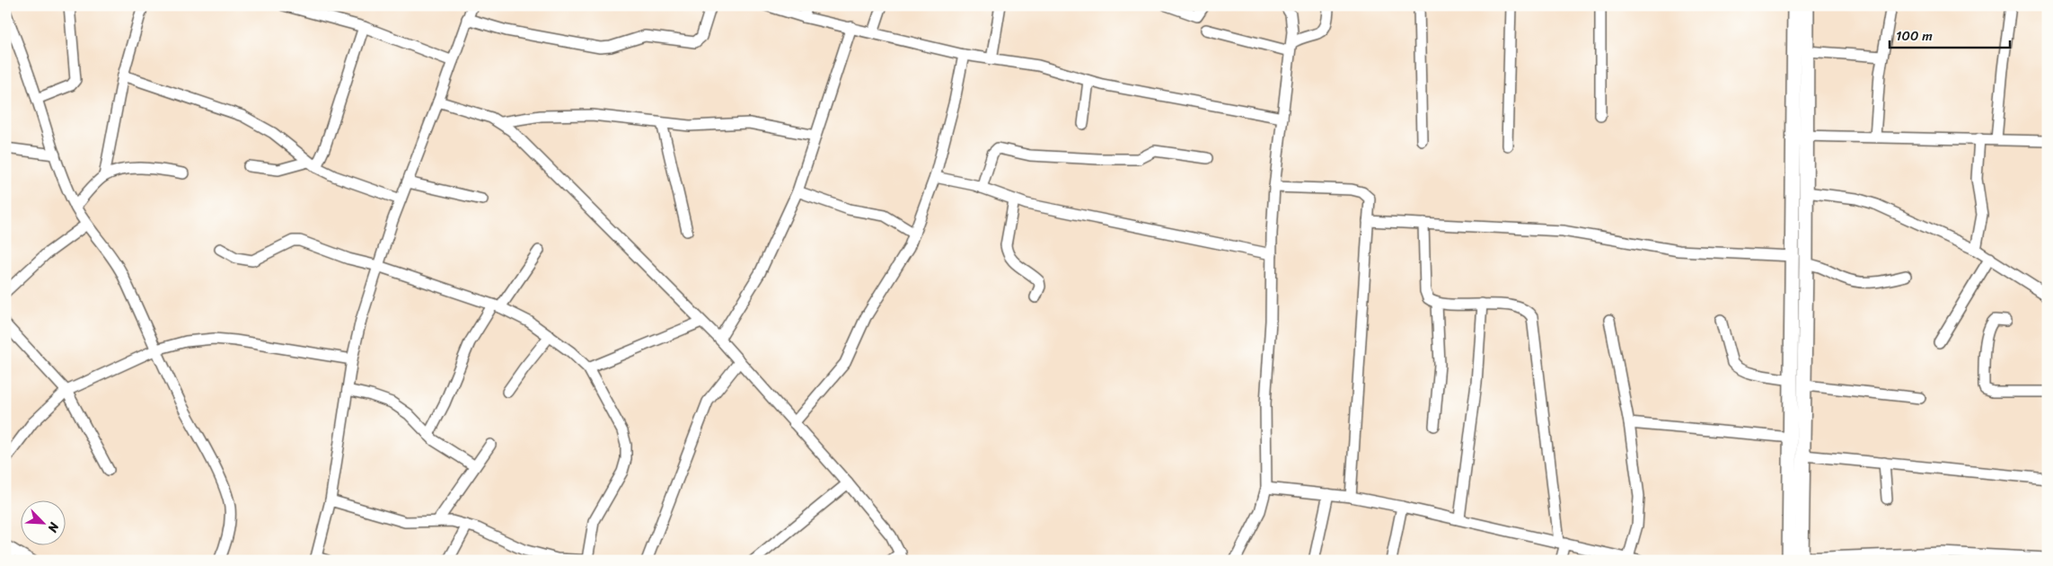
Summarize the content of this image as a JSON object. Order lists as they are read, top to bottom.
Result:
{
  "scale_bar": "100 m",
  "north": "bottom right"
}
